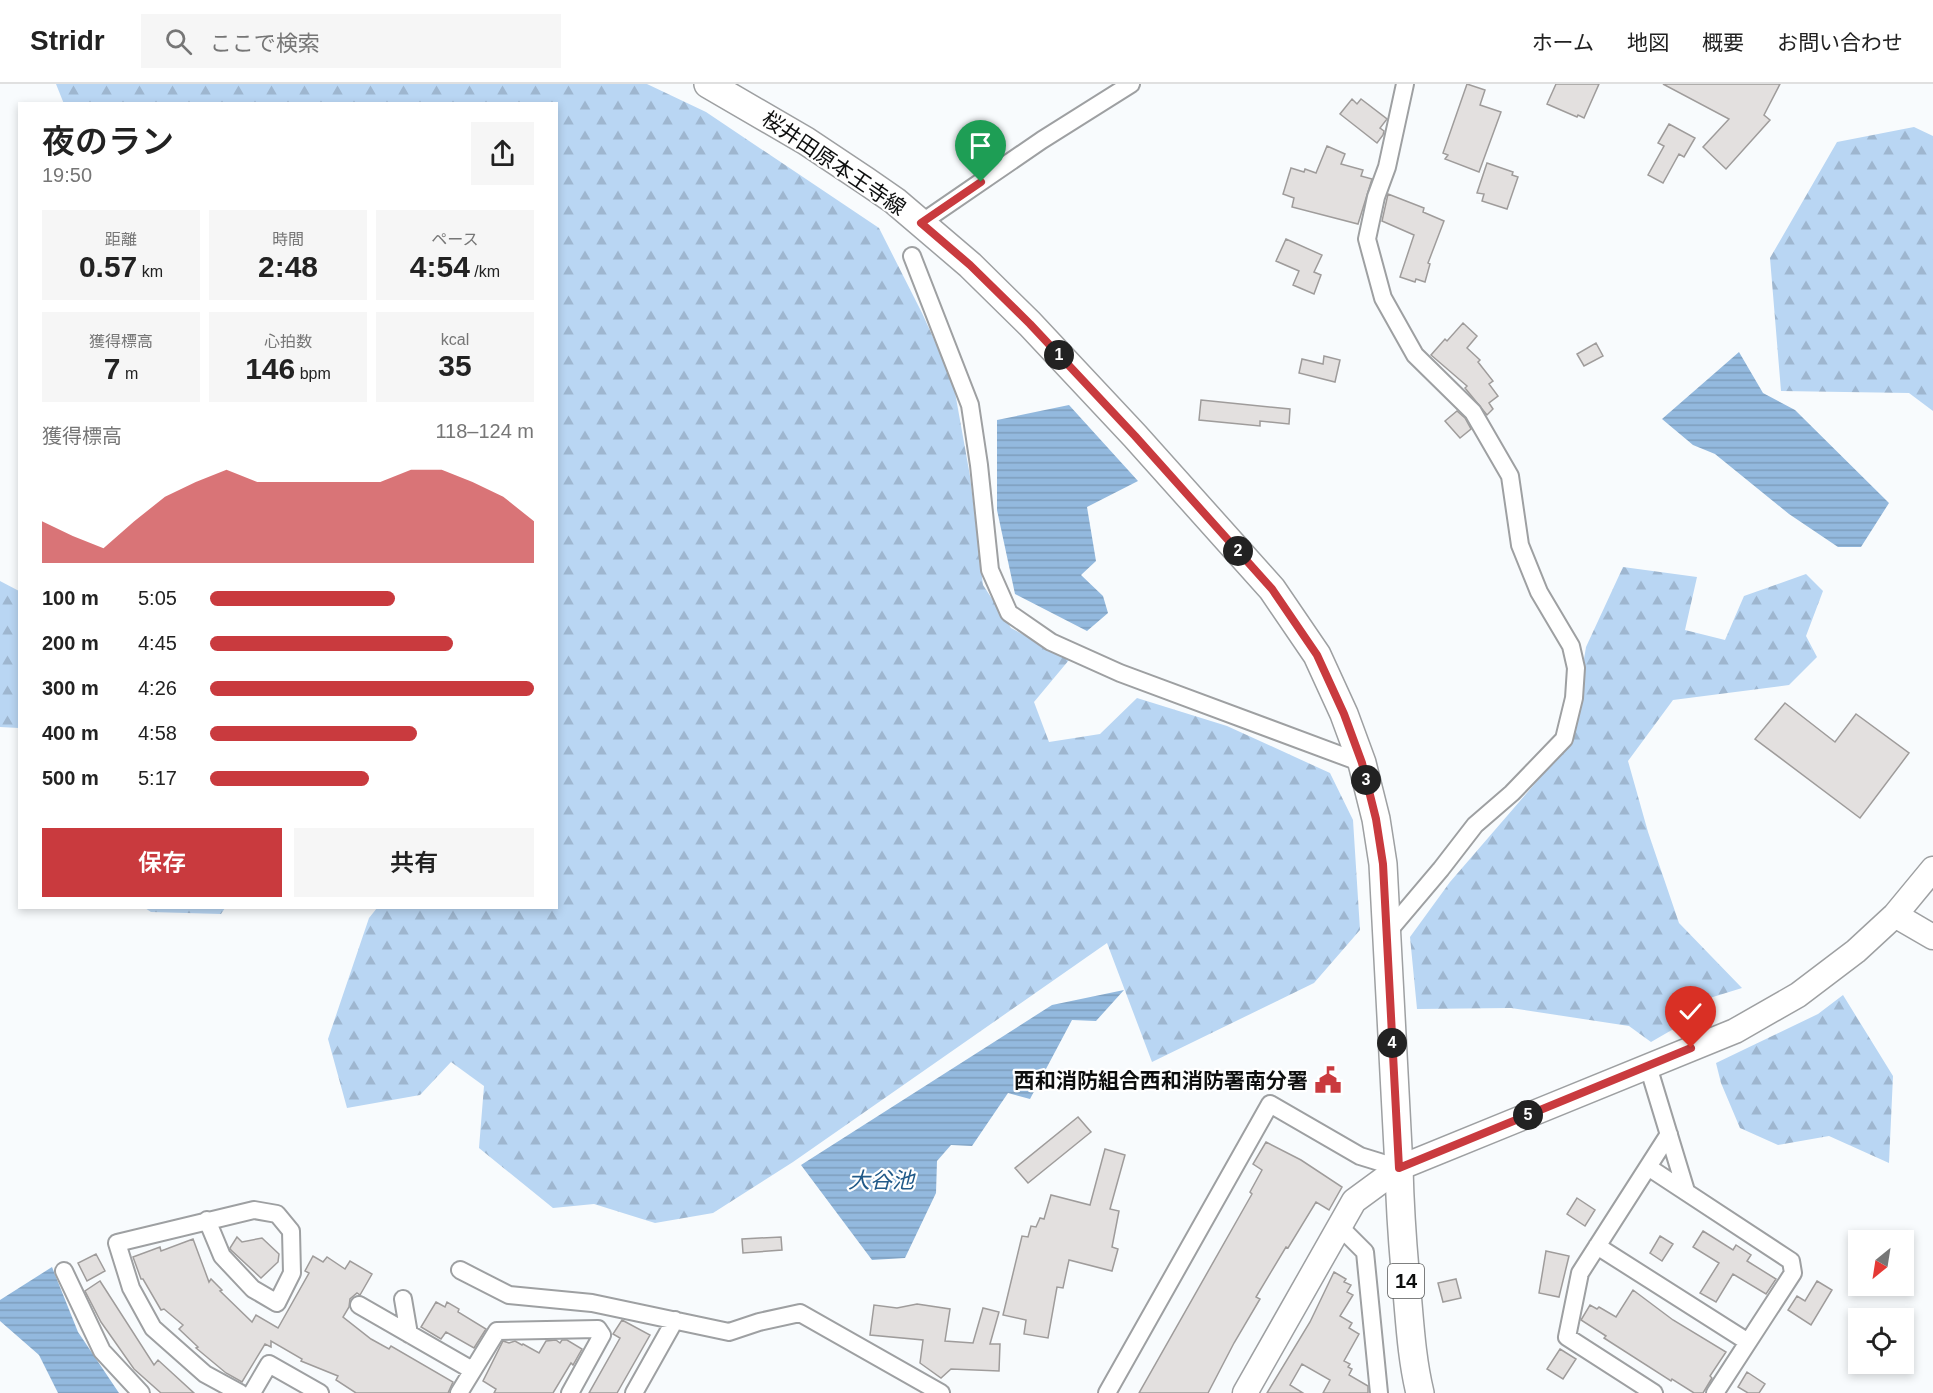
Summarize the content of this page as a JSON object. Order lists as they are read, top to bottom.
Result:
{
  "streets": {
    "main road": ["桜井田原本王寺線", "14"]
  },
  "water": ["大谷池"],
  "places": {
    "public building": ["西和消防組合西和消防署南分署"]
  },
  "north": "bottom left",
  "page": {
    "header": "Stridr",
    "search": "ここで検索",
    "nav": [
      "ホーム",
      "地図",
      "概要",
      "お問い合わせ"
    ],
    "heading": ["夜のラン", "19:50"],
    "stats": [
      ["距離", "0.57 km"],
      ["時間", "2:48"],
      ["ペース", "4:54 /km"],
      ["獲得標高", "7 m"],
      ["心拍数", "146 bpm"],
      ["kcal", "35"]
    ],
    "pins": [
      "1",
      "2",
      "3",
      "4",
      "5"
    ],
    "chart": ["獲得標高", "118–124 m"],
    "list": [
      {
        "name": "100 m",
        "note": "5:05"
      },
      {
        "name": "200 m",
        "note": "4:45"
      },
      {
        "name": "300 m",
        "note": "4:26"
      },
      {
        "name": "400 m",
        "note": "4:58"
      },
      {
        "name": "500 m",
        "note": "5:17"
      }
    ],
    "buttons": ["保存", "共有"]
  }
}
